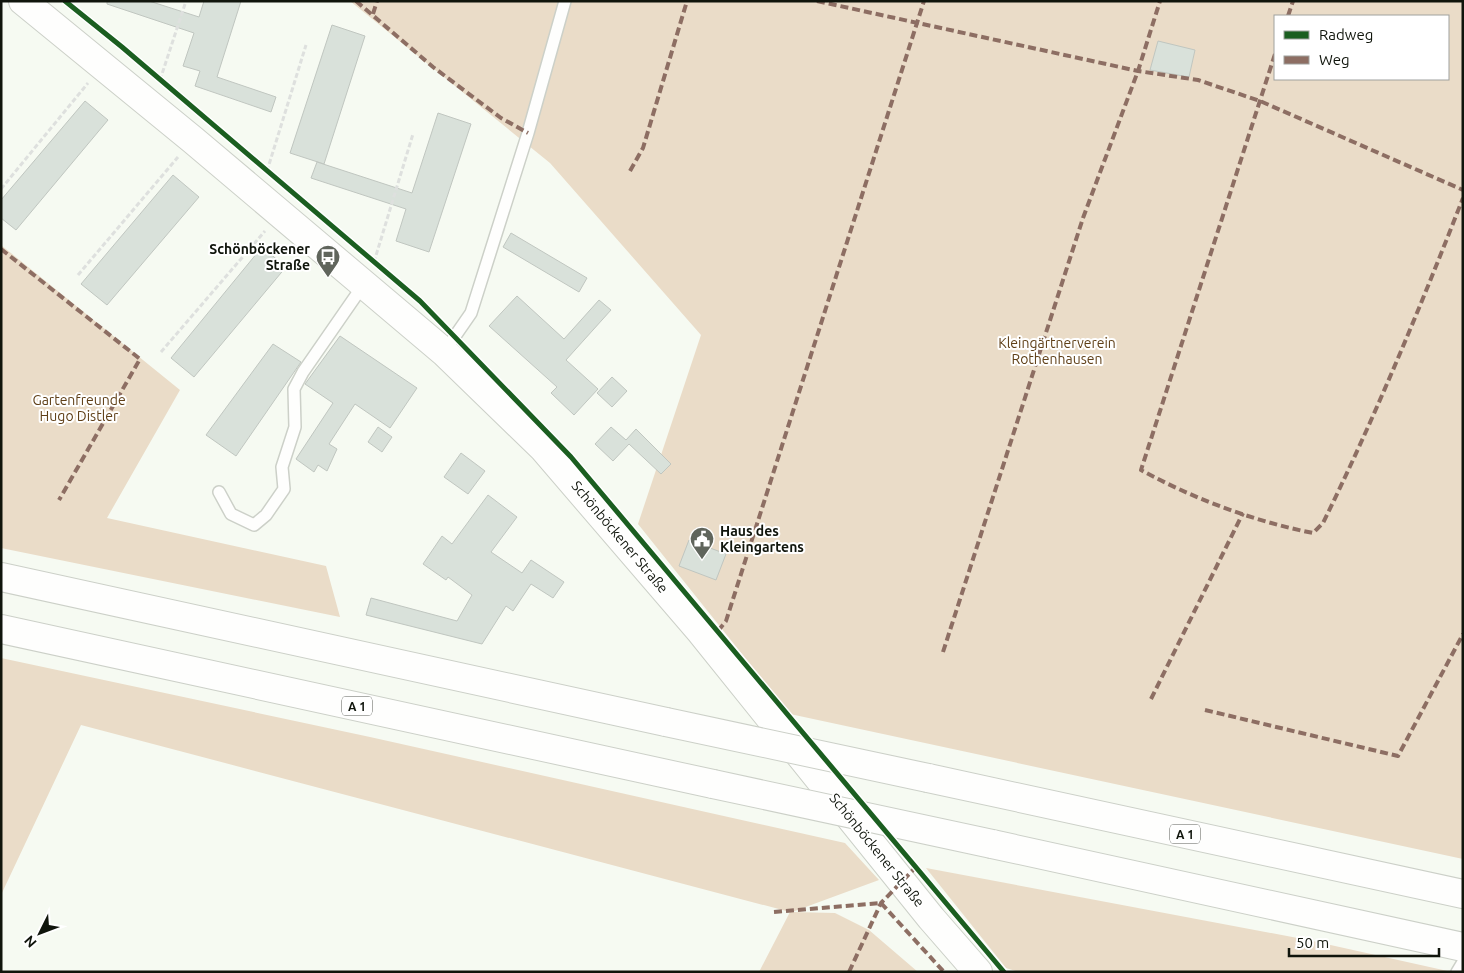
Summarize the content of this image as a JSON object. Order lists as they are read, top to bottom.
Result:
{
  "streets": {
    "main road": ["Schönböckener Straße", "A 1"]
  },
  "parks": ["Kleingärtnerverein Rothenhausen", "Gartenfreunde Hugo Distler"],
  "places": {
    "bus stop": ["Schönböckener Straße"],
    "public building": ["Haus des Kleingartens"]
  },
  "legend": ["Radweg", "Weg"],
  "scale_bar": "50 m",
  "north": "bottom left"
}
